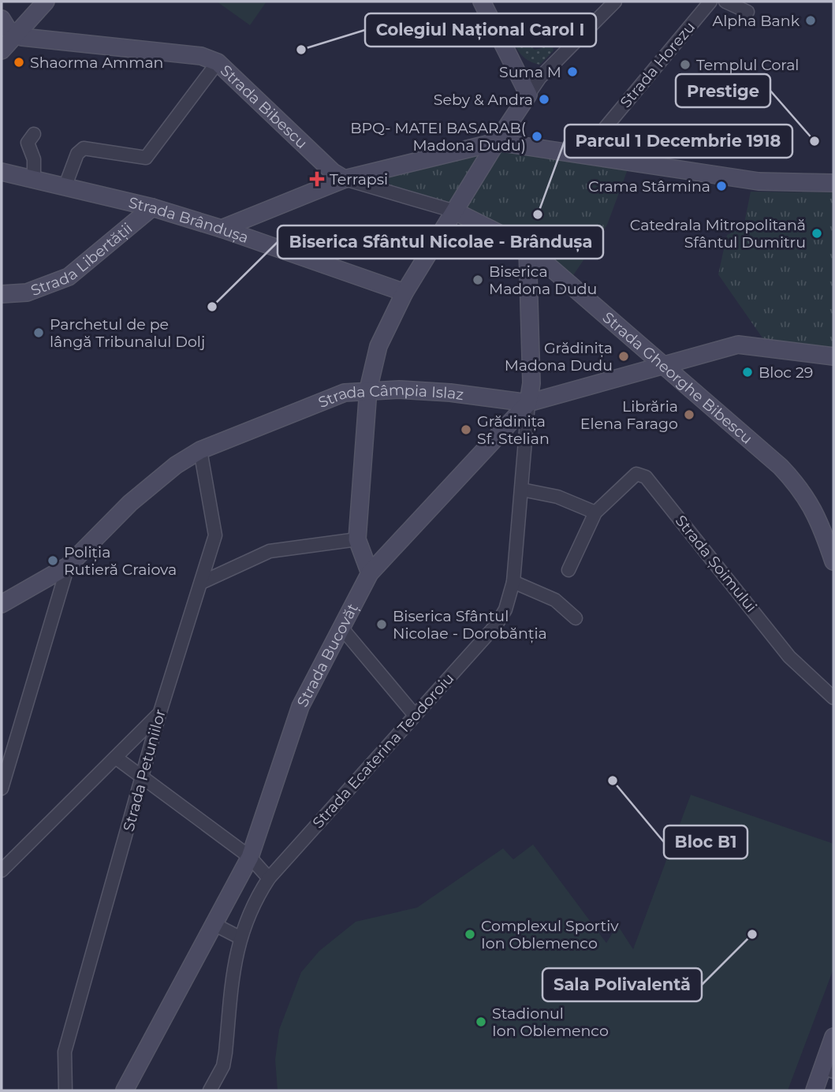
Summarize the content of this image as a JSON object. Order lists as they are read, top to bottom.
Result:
{
  "streets": {
    "street": [
      "Strada Horezu",
      "Strada Bibescu",
      "Strada Brândușa",
      "Strada Libertății",
      "Strada Gheorghe Bibescu",
      "Strada Câmpia Islaz",
      "Strada Șoimului",
      "Strada Bucovăț",
      "Strada Ecaterina Teodoroiu",
      "Strada Petuniilor"
    ]
  },
  "crossings": [
    ["Strada Bibescu", "Strada Gheorghe Bibescu"],
    ["Strada Brândușa", "Strada Libertății"],
    ["Strada Gheorghe Bibescu", "Strada Câmpia Islaz"],
    ["Strada Câmpia Islaz", "Strada Bucovăț"],
    ["Strada Câmpia Islaz", "Strada Ecaterina Teodoroiu"],
    ["Strada Câmpia Islaz", "Strada Petuniilor"],
    ["Strada Bucovăț", "Strada Ecaterina Teodoroiu"]
  ],
  "places": {
    "other": [
      "Alpha Bank",
      "Colegiul Național Carol I",
      "Shaorma Amman",
      "Templul Coral",
      "Suma M",
      "Seby & Andra",
      "BPQ- MATEI BASARAB( Madona Dudu)",
      "Prestige",
      "Crama Stârmina",
      "Parcul 1 Decembrie 1918",
      "Catedrala Mitropolitană Sfântul Dumitru",
      "Biserica Madona Dudu",
      "Biserica Sfântul Nicolae - Brândușa",
      "Parchetul de pe lângă Tribunalul Dolj",
      "Grădinița Madona Dudu",
      "Bloc 29",
      "Librăria Elena Farago",
      "Grădinița Sf. Stelian",
      "Poliția Rutieră Craiova",
      "Biserica Sfântul Nicolae - Dorobănția",
      "Bloc B1",
      "Complexul Sportiv Ion Oblemenco",
      "Sala Polivalentă",
      "Stadionul Ion Oblemenco"
    ],
    "health": ["Terrapsi"]
  }
}
